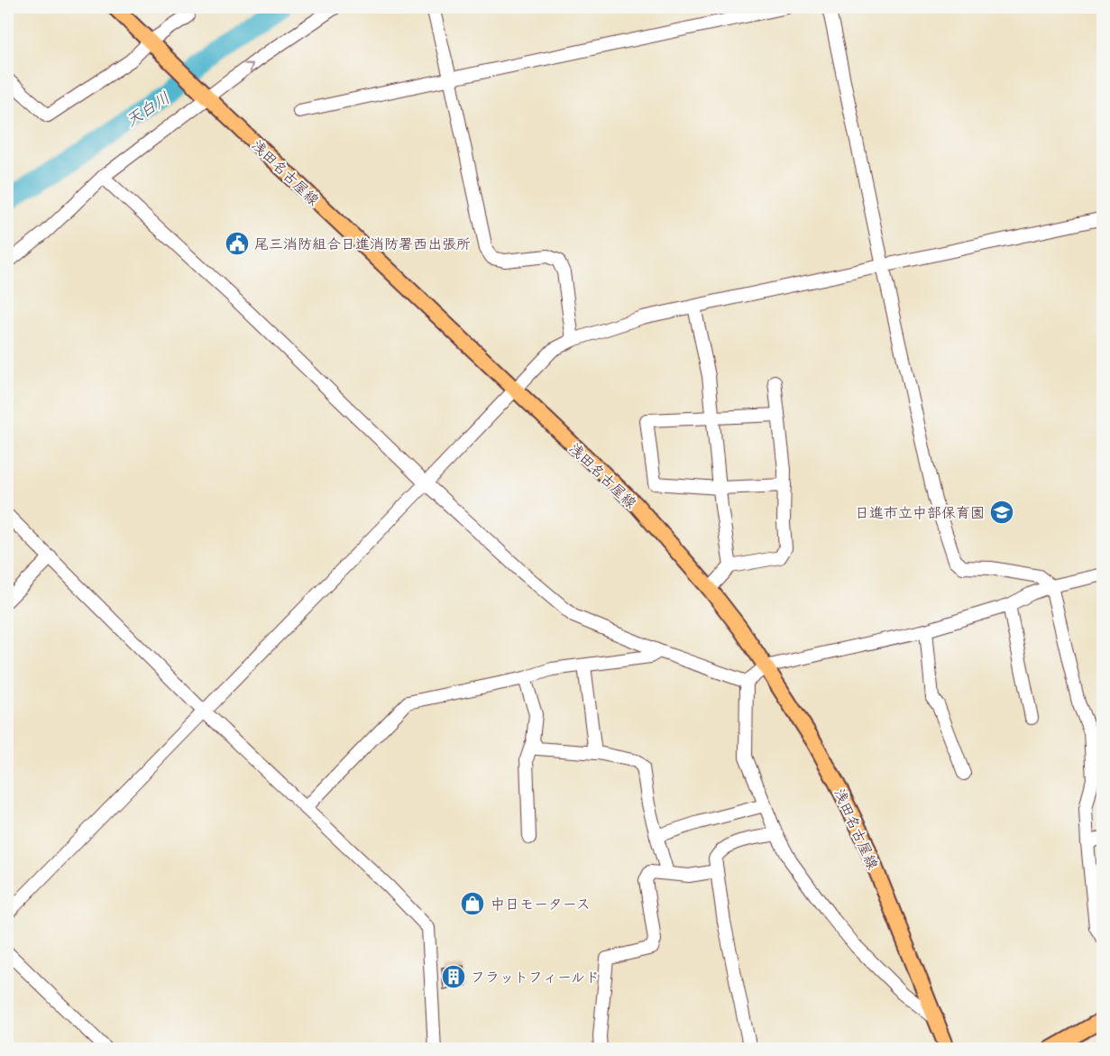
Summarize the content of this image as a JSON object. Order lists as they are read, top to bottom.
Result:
{
  "streets": {
    "main road": ["浅田名古屋線"]
  },
  "water": ["天白川"],
  "places": {
    "public building": ["尾三消防組合日進消防署西出張所"],
    "school or university": ["日進市立中部保育園"],
    "shop": ["中日モータース"],
    "building": ["フラットフィールド"]
  }
}
